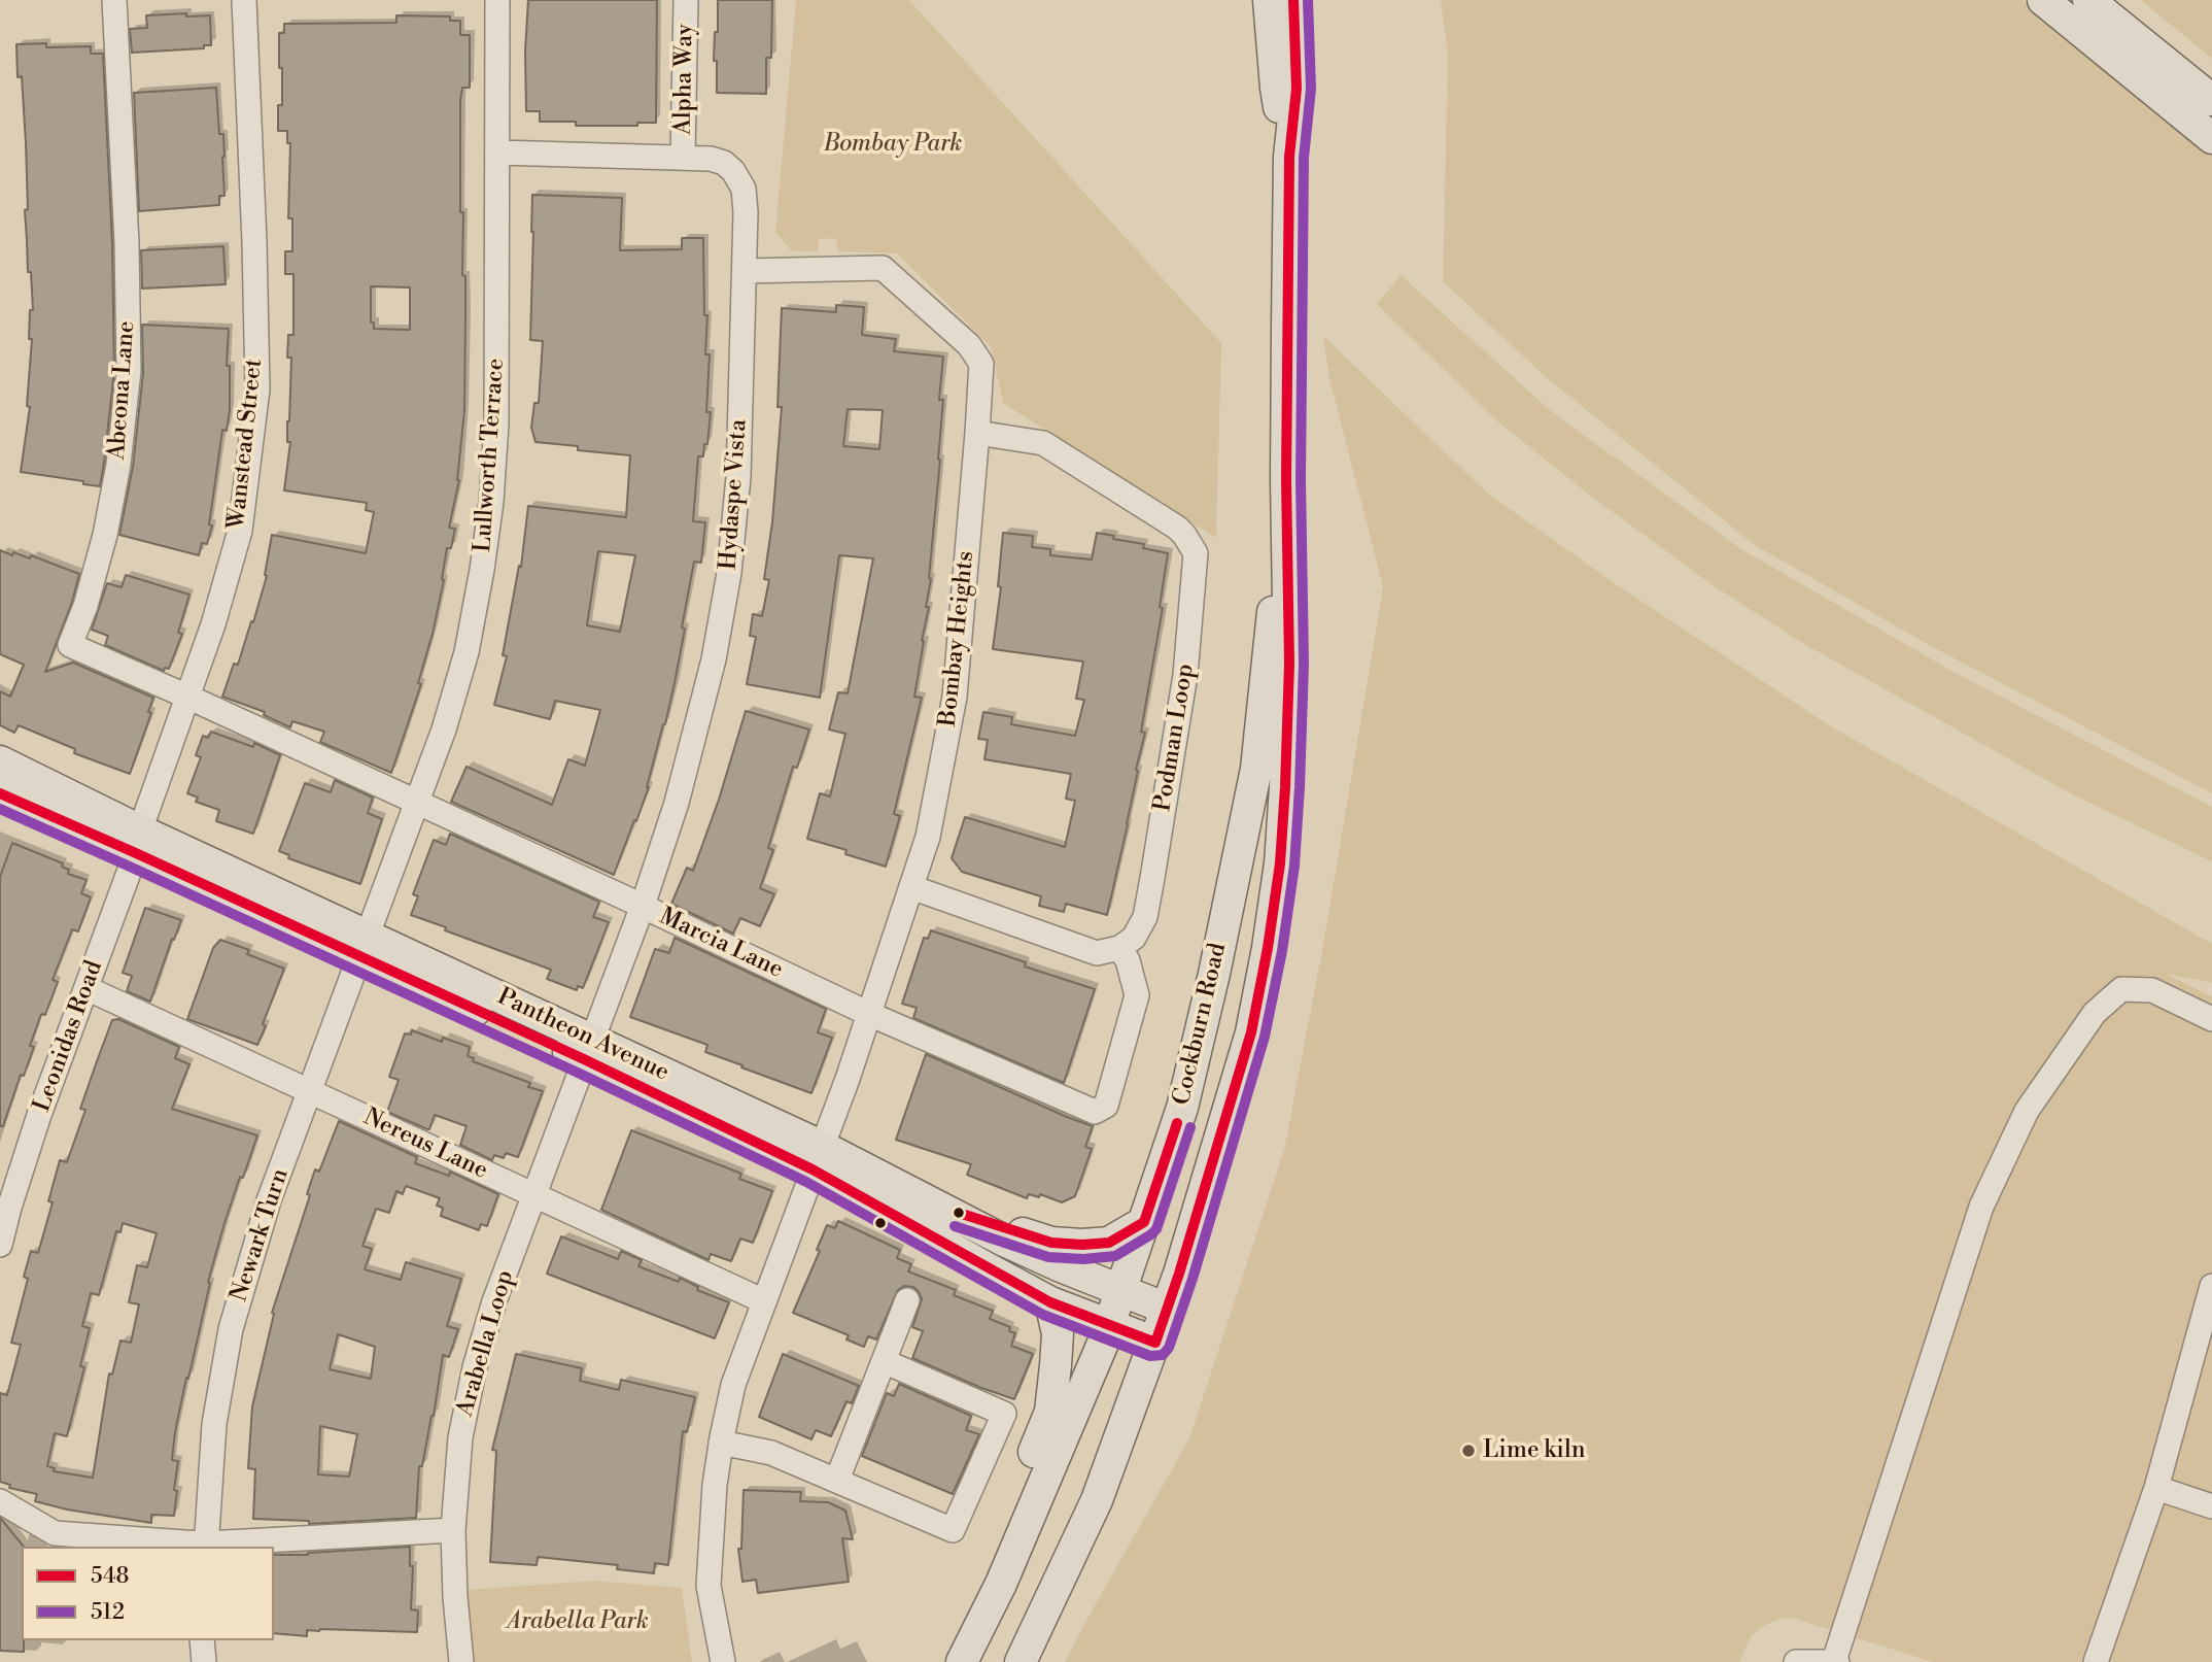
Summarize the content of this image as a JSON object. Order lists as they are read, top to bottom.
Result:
{
  "streets": {
    "main road": ["Cockburn Road", "Pantheon Avenue"],
    "street": [
      "Alpha Way",
      "Abeona Lane",
      "Wanstead Street",
      "Lullworth Terrace",
      "Hydaspe Vista",
      "Bombay Heights",
      "Podman Loop",
      "Marcia Lane",
      "Leonidas Road",
      "Nereus Lane",
      "Newark Turn",
      "Arabella Loop"
    ]
  },
  "crossings": [
    ["Alpha Way", "Hydaspe Vista"],
    ["Abeona Lane", "Wanstead Street"],
    ["Abeona Lane", "Marcia Lane"],
    ["Wanstead Street", "Marcia Lane"],
    ["Wanstead Street", "Pantheon Avenue"],
    ["Wanstead Street", "Leonidas Road"],
    ["Lullworth Terrace", "Hydaspe Vista"],
    ["Lullworth Terrace", "Marcia Lane"],
    ["Lullworth Terrace", "Pantheon Avenue"],
    ["Lullworth Terrace", "Newark Turn"],
    ["Hydaspe Vista", "Bombay Heights"],
    ["Hydaspe Vista", "Marcia Lane"],
    ["Hydaspe Vista", "Pantheon Avenue"],
    ["Hydaspe Vista", "Arabella Loop"],
    ["Bombay Heights", "Podman Loop"],
    ["Bombay Heights", "Marcia Lane"],
    ["Bombay Heights", "Pantheon Avenue"],
    ["Podman Loop", "Marcia Lane"],
    ["Cockburn Road", "Pantheon Avenue"],
    ["Pantheon Avenue", "Leonidas Road"],
    ["Pantheon Avenue", "Newark Turn"],
    ["Pantheon Avenue", "Arabella Loop"],
    ["Leonidas Road", "Nereus Lane"],
    ["Nereus Lane", "Newark Turn"],
    ["Nereus Lane", "Arabella Loop"]
  ],
  "parks": ["Bombay Park", "Arabella Park"],
  "places": ["Lime kiln"],
  "lines": ["transit line 548", "transit line 512"],
  "legend": ["548", "512"]
}
